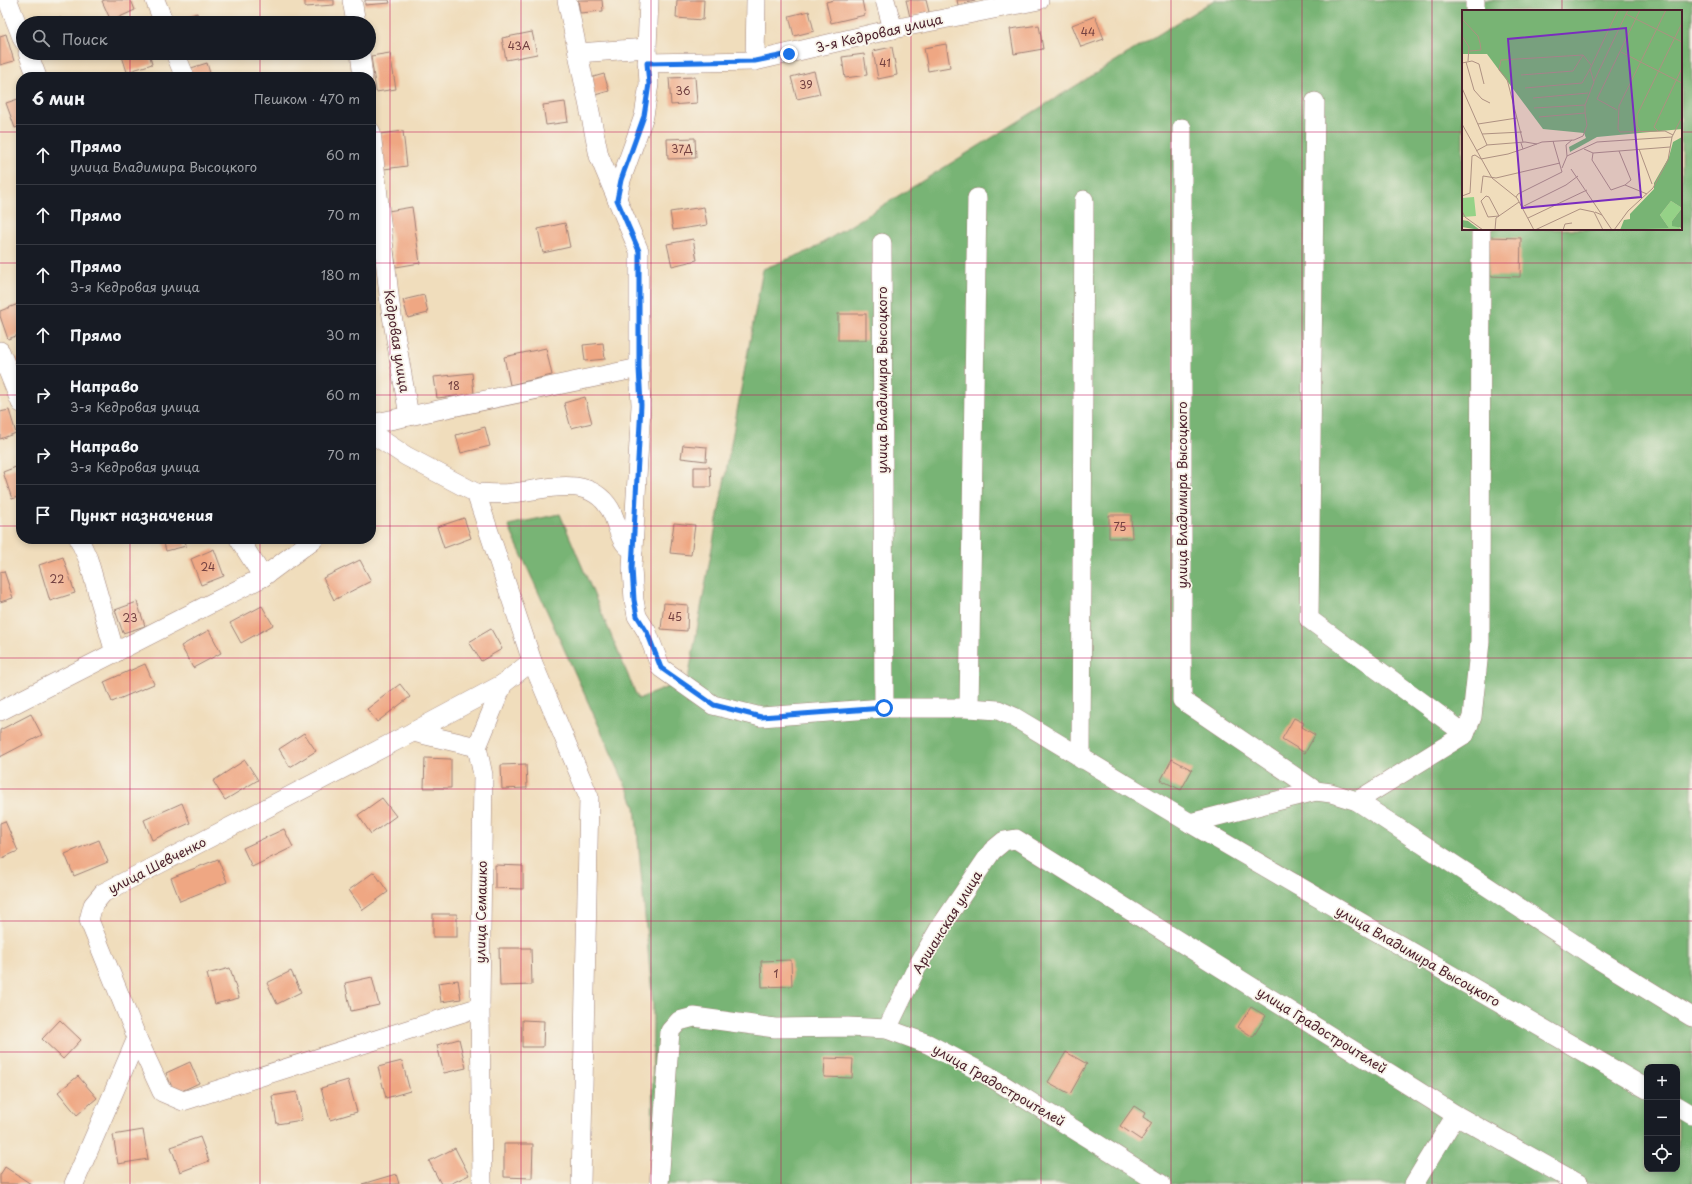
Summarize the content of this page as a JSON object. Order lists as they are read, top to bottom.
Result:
{
  "streets": {
    "street": [
      "3-я Кедровая улица",
      "Кедровая улица",
      "улица Владимира Высоцкого",
      "улица Шевченко",
      "улица Семашко",
      "Аршанская улица",
      "улица Градостроителей"
    ]
  },
  "crossings": [
    ["улица Шевченко", "улица Семашко"],
    ["Аршанская улица", "улица Градостроителей"]
  ],
  "house_numbers": [
    "44",
    "43А",
    "41",
    "39",
    "36",
    "37Д",
    "18",
    "75",
    "24",
    "22",
    "45",
    "23",
    "1"
  ],
  "page": {
    "search": "Поиск",
    "heading": ["6 мин", "Пешком · 470 m"],
    "list": [
      ["Прямо", "улица Владимира Высоцкого", "60 m"],
      ["Прямо", "70 m"],
      ["Прямо", "3-я Кедровая улица", "180 m"],
      ["Прямо", "30 m"],
      ["Направо", "3-я Кедровая улица", "60 m"],
      ["Направо", "3-я Кедровая улица", "70 m"],
      "Пункт назначения"
    ],
    "map_buttons": ["+", "−"]
  }
}
